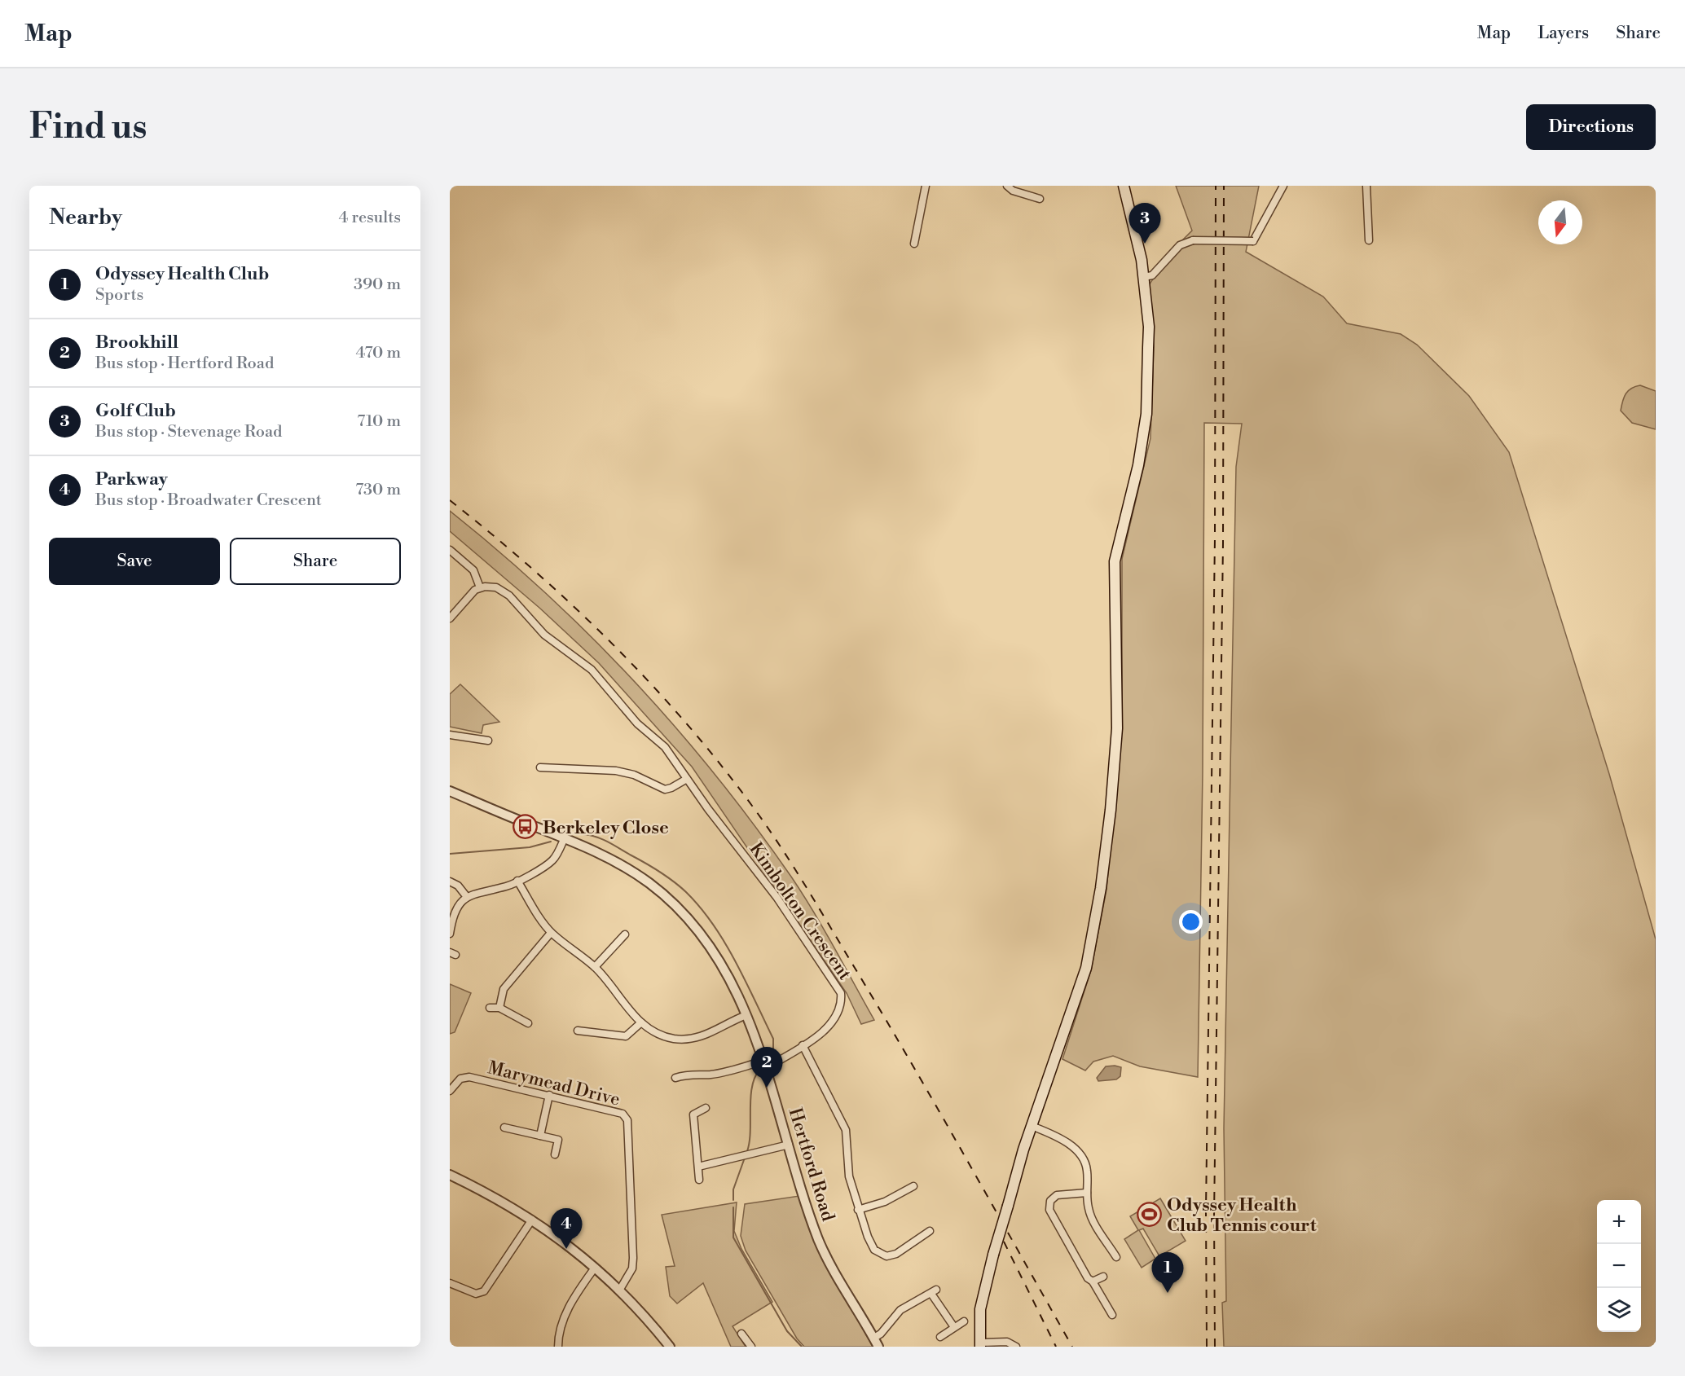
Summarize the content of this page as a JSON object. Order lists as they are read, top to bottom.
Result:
{
  "streets": {
    "street": ["Kimbolton Crescent", "Marymead Drive", "Hertford Road"]
  },
  "crossings": [
    ["Kimbolton Crescent", "Hertford Road"]
  ],
  "places": {
    "bus stop": ["Berkeley Close"],
    "sports": ["Odyssey Health Club Tennis court"]
  },
  "north": "bottom",
  "page": {
    "header": "Map",
    "nav": ["Map", "Layers", "Share"],
    "buttons": [
      "Directions",
      ["Save", "Share"]
    ],
    "title": "Find us",
    "heading": ["Nearby", "4 results"],
    "pins": [
      "3",
      "2",
      "4",
      "1"
    ],
    "list": [
      {
        "mark": "1",
        "name": "Odyssey Health Club",
        "note": "Sports",
        "value": "390 m"
      },
      {
        "mark": "2",
        "name": "Brookhill",
        "note": "Bus stop · Hertford Road",
        "value": "470 m"
      },
      {
        "mark": "3",
        "name": "Golf Club",
        "note": "Bus stop · Stevenage Road",
        "value": "710 m"
      },
      {
        "mark": "4",
        "name": "Parkway",
        "note": "Bus stop · Broadwater Crescent",
        "value": "730 m"
      }
    ],
    "map_buttons": ["+", "−"]
  }
}
